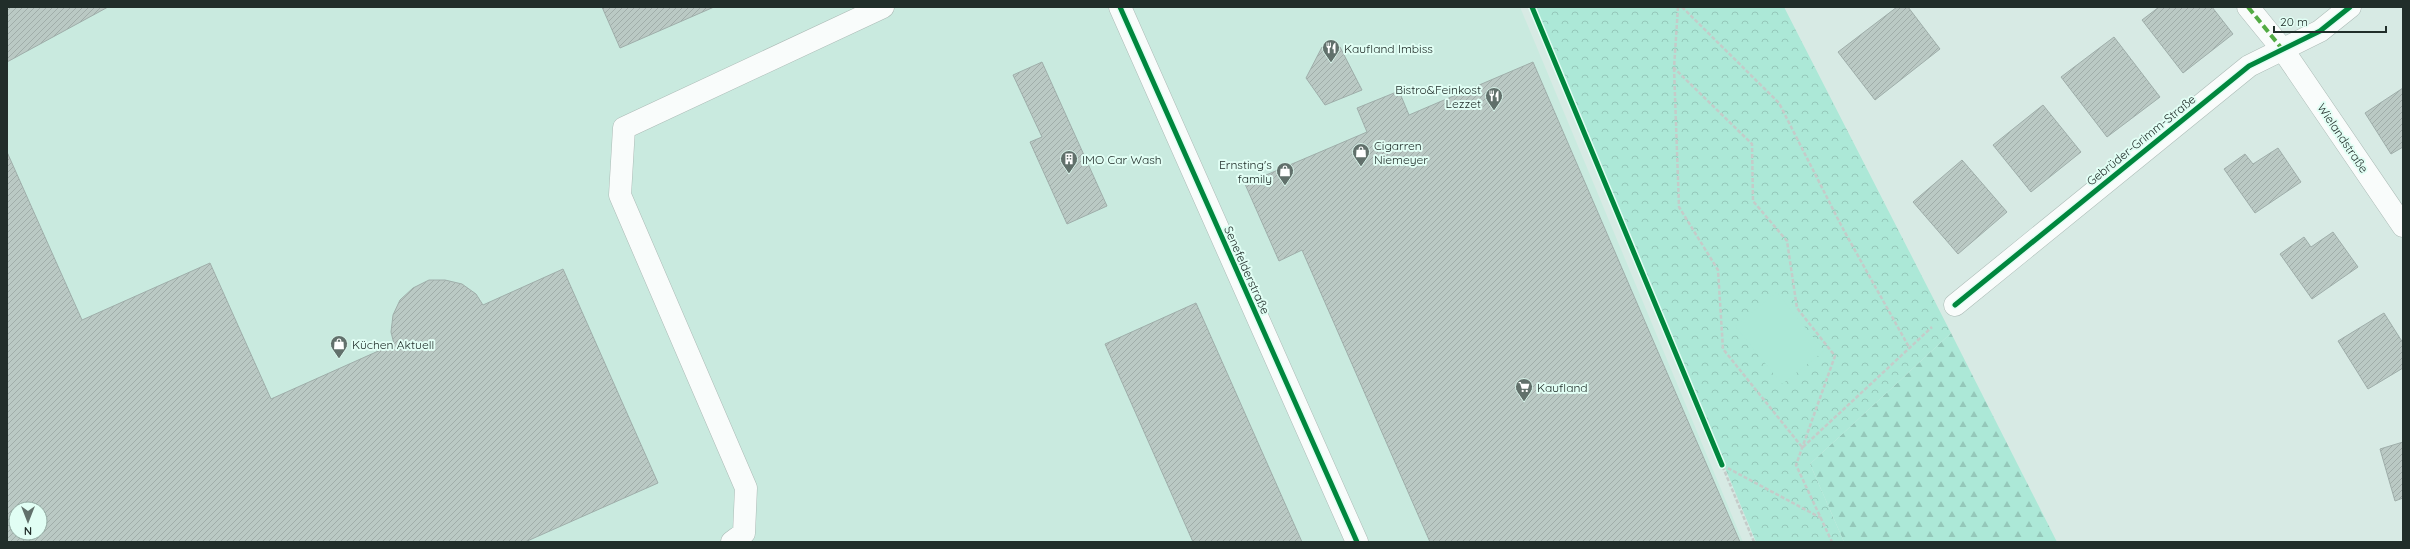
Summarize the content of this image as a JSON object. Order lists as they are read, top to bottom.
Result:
{
  "streets": {
    "street": ["Wielandstraße", "Gebrüder-Grimm-Straße", "Senefelderstraße"]
  },
  "crossings": [
    ["Wielandstraße", "Gebrüder-Grimm-Straße"]
  ],
  "places": {
    "restaurant": ["Kaufland Imbiss", "Bistro&Feinkost Lezzet"],
    "shop": ["Cigarren Niemeyer", "Ernsting's family", "Küchen Aktuell"],
    "building": ["IMO Car Wash"],
    "supermarket": ["Kaufland"]
  },
  "scale_bar": "20 m",
  "north": "bottom"
}
